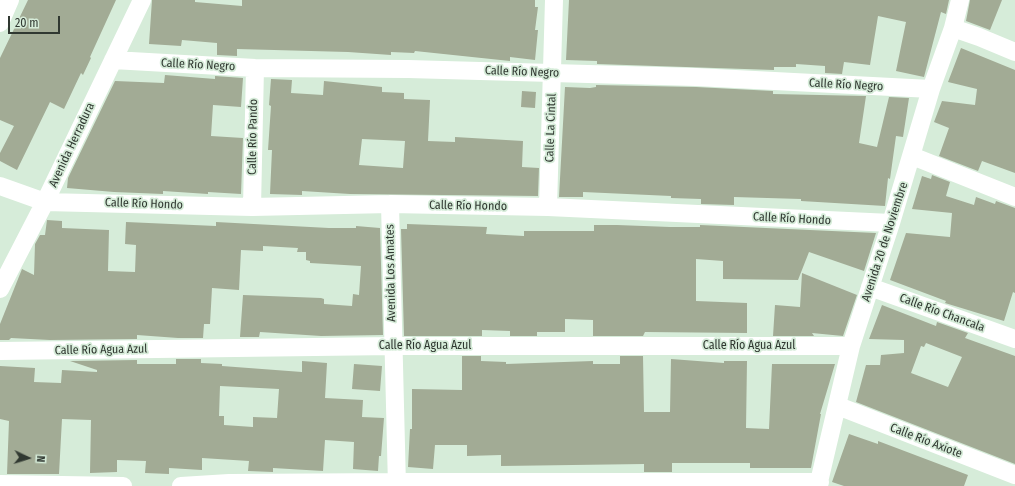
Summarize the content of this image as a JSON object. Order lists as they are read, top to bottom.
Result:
{
  "streets": {
    "street": [
      "Calle Río Negro",
      "Calle La Cintal",
      "Calle Río Pando",
      "Avenida Herradura",
      "Calle Río Hondo",
      "Avenida 20 de Noviembre",
      "Avenida Los Amates",
      "Calle Río Chancala",
      "Calle Río Agua Azul",
      "Calle Río Axiote"
    ]
  },
  "crossings": [
    ["Calle Río Negro", "Calle La Cintal"],
    ["Calle Río Negro", "Calle Río Pando"],
    ["Calle Río Negro", "Avenida Herradura"],
    ["Calle Río Negro", "Avenida 20 de Noviembre"],
    ["Calle La Cintal", "Calle Río Hondo"],
    ["Calle Río Pando", "Calle Río Hondo"],
    ["Avenida Herradura", "Calle Río Hondo"],
    ["Calle Río Hondo", "Avenida 20 de Noviembre"],
    ["Calle Río Hondo", "Avenida Los Amates"],
    ["Avenida 20 de Noviembre", "Calle Río Chancala"],
    ["Avenida 20 de Noviembre", "Calle Río Agua Azul"],
    ["Avenida 20 de Noviembre", "Calle Río Axiote"],
    ["Avenida Los Amates", "Calle Río Agua Azul"]
  ],
  "scale_bar": "20 m",
  "north": "right"
}
